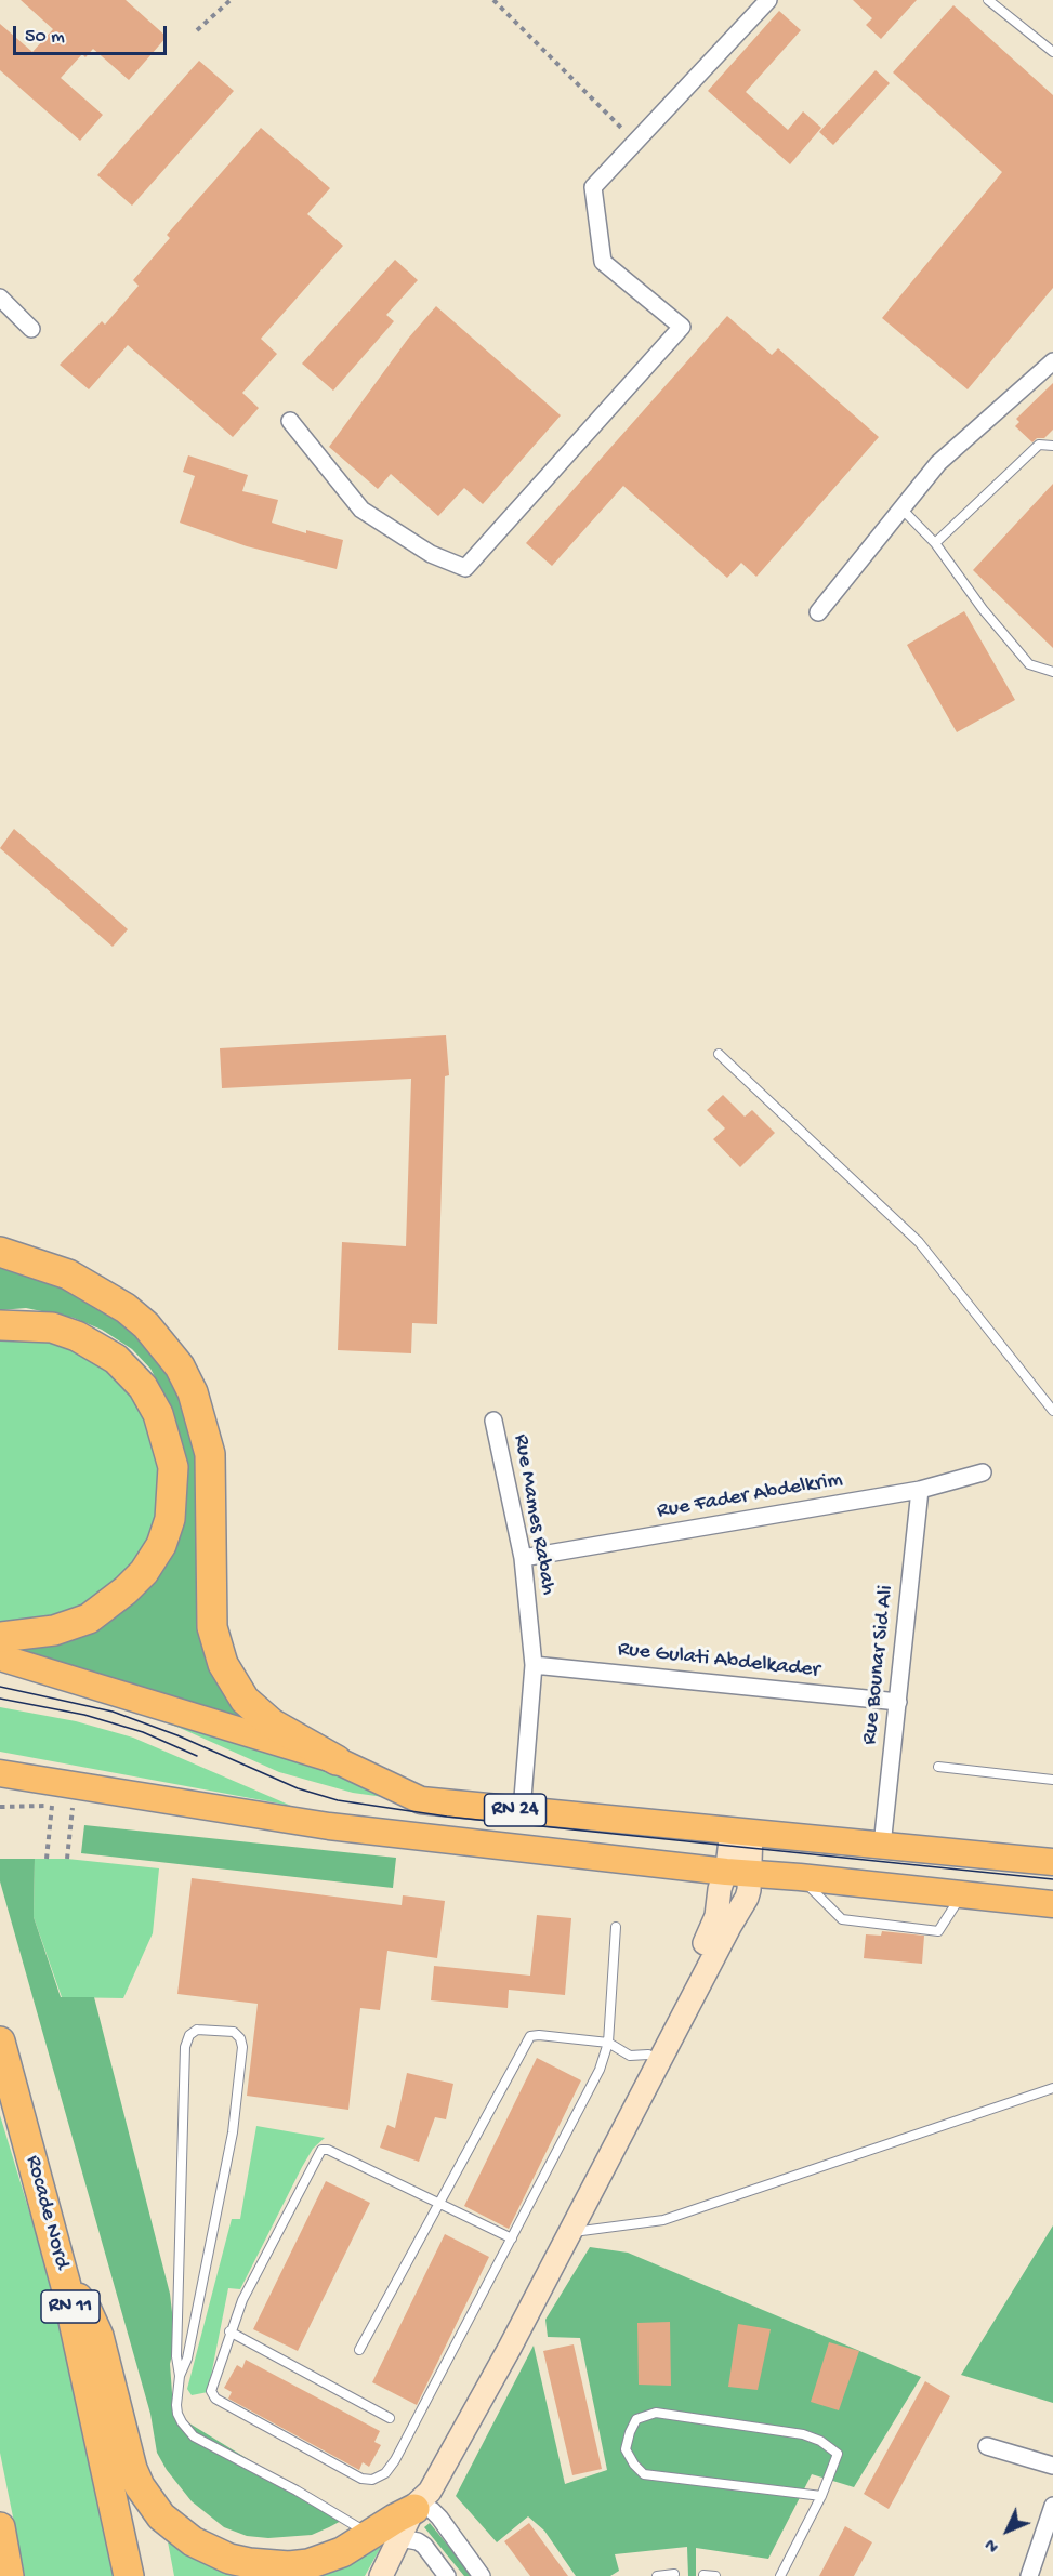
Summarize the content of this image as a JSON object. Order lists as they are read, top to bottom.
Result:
{
  "streets": {
    "highway": ["Rocade Nord", "RN 11"],
    "main road": ["RN 24"],
    "street": [
      "Rue Fader Abdelkrim",
      "Rue Mames Rabah",
      "Rue Gulati Abdelkader",
      "Rue Bounar Sid Ali"
    ]
  },
  "crossings": [
    ["Rue Fader Abdelkrim", "Rue Mames Rabah"],
    ["Rue Fader Abdelkrim", "Rue Bounar Sid Ali"],
    ["Rue Mames Rabah", "Rue Gulati Abdelkader"],
    ["Rue Mames Rabah", "RN 24"],
    ["Rue Gulati Abdelkader", "Rue Bounar Sid Ali"],
    ["Rue Bounar Sid Ali", "RN 24"]
  ],
  "scale_bar": "50 m",
  "north": "bottom left"
}
